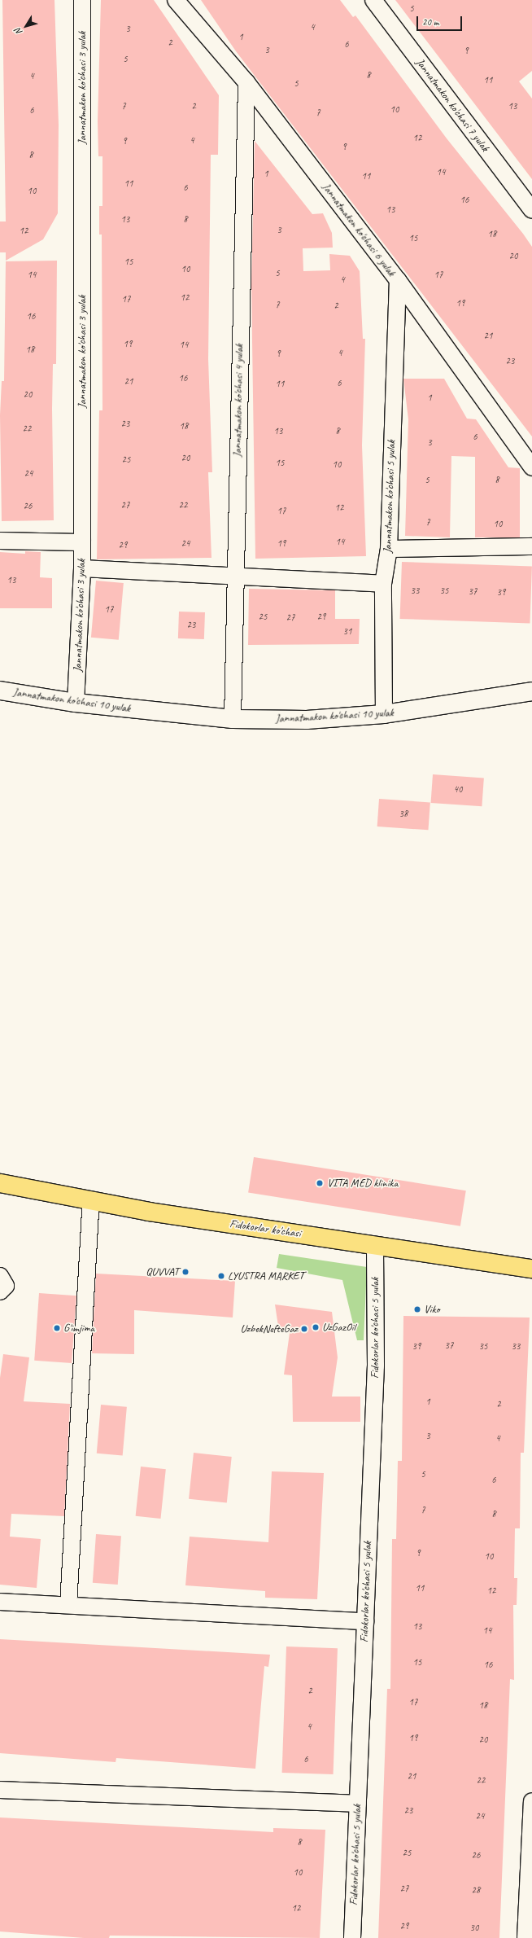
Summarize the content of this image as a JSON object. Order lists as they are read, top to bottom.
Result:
{
  "streets": {
    "main road": ["Fidokorlar ko'chasi"],
    "street": [
      "Jannatmakon ko'chasi 3 yulak",
      "Jannatmakon ko'chasi 7 yulak",
      "Jannatmakon ko'chasi 6 yulak",
      "Jannatmakon ko'chasi 4 yulak",
      "Jannatmakon ko'chasi 5 yulak",
      "Jannatmakon ko'chasi 10 yulak",
      "Fidokorlar ko'chasi 5 yulak"
    ]
  },
  "crossings": [
    ["Jannatmakon ko'chasi 3 yulak", "Jannatmakon ko'chasi 10 yulak"],
    ["Jannatmakon ko'chasi 6 yulak", "Jannatmakon ko'chasi 4 yulak"],
    ["Jannatmakon ko'chasi 6 yulak", "Jannatmakon ko'chasi 5 yulak"],
    ["Jannatmakon ko'chasi 4 yulak", "Jannatmakon ko'chasi 10 yulak"],
    ["Jannatmakon ko'chasi 5 yulak", "Jannatmakon ko'chasi 10 yulak"],
    ["Fidokorlar ko'chasi", "Fidokorlar ko'chasi 5 yulak"]
  ],
  "places": [
    "VITA MED klinika",
    "QUVVAT",
    "LYUSTRA MARKET",
    "Viko",
    "UzGazOil",
    "G'imjima",
    "UzbekNefteGaz"
  ],
  "house_numbers": [
    "5",
    "4",
    "3",
    "1",
    "2",
    "6",
    "3",
    "9",
    "5",
    "8",
    "4",
    "11",
    "5",
    "7",
    "2",
    "13",
    "10",
    "6",
    "7",
    "12",
    "4",
    "9",
    "9",
    "8",
    "14",
    "1",
    "11",
    "11",
    "6",
    "10",
    "16",
    "13",
    "13",
    "8",
    "3",
    "12",
    "18",
    "15",
    "20",
    "15",
    "10",
    "5",
    "14",
    "17",
    "4",
    "12",
    "17",
    "19",
    "7",
    "2",
    "16",
    "21",
    "19",
    "14",
    "18",
    "4",
    "9",
    "23",
    "16",
    "21",
    "6",
    "11",
    "20",
    "1",
    "23",
    "18",
    "22",
    "13",
    "8",
    "6",
    "3",
    "20",
    "25",
    "15",
    "10",
    "24",
    "5",
    "8",
    "27",
    "22",
    "26",
    "12",
    "17",
    "7",
    "10",
    "14",
    "24",
    "19",
    "29",
    "13",
    "33",
    "35",
    "37",
    "39",
    "17",
    "25",
    "29",
    "27",
    "23",
    "31",
    "40",
    "38",
    "37",
    "39",
    "35",
    "33",
    "1",
    "2",
    "3",
    "4",
    "5",
    "6",
    "7",
    "8",
    "9",
    "10",
    "11",
    "12",
    "13",
    "14",
    "15",
    "16",
    "2",
    "17",
    "18",
    "4",
    "19",
    "20",
    "6",
    "21",
    "22",
    "23",
    "24",
    "8",
    "25",
    "26",
    "10",
    "27",
    "28",
    "12",
    "29",
    "30"
  ],
  "scale_bar": "20 m",
  "north": "bottom left"
}
